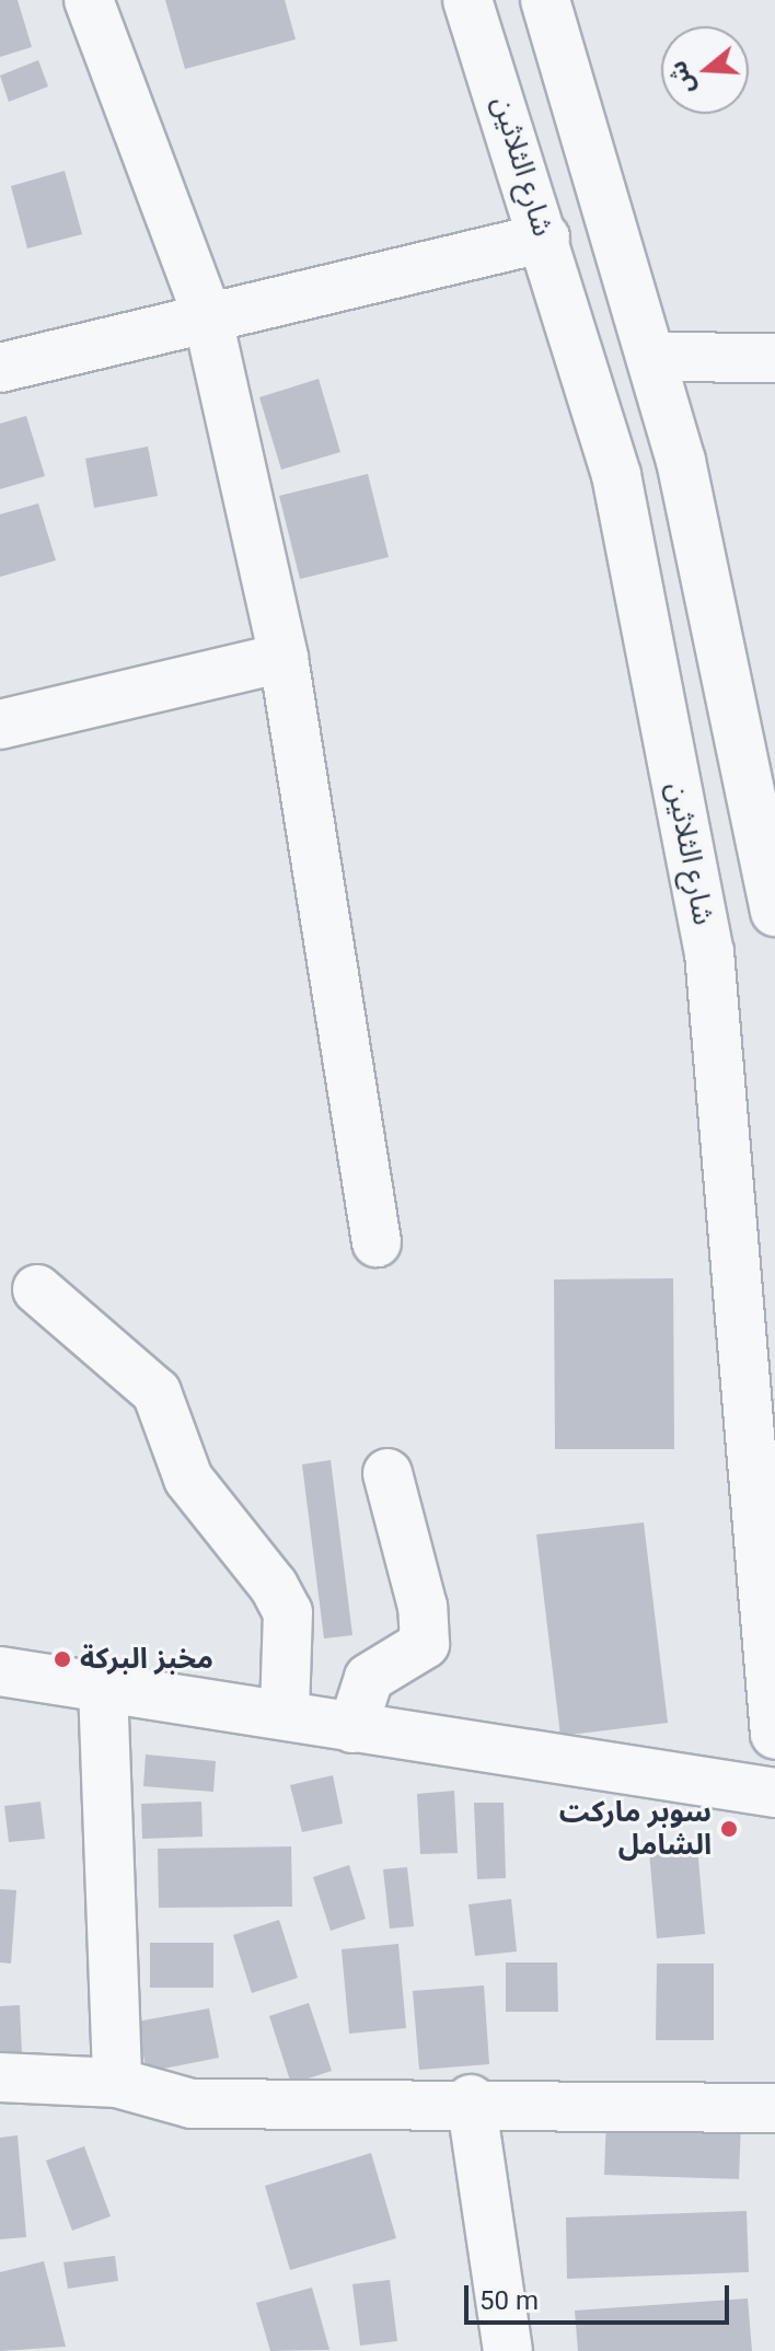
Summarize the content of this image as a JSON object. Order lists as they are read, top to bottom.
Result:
{
  "streets": {
    "street": ["شارع الثلاثين"]
  },
  "places": ["مخبز البركة", "سوبر ماركت الشامل"],
  "scale_bar": "50 m",
  "north": "left"
}
